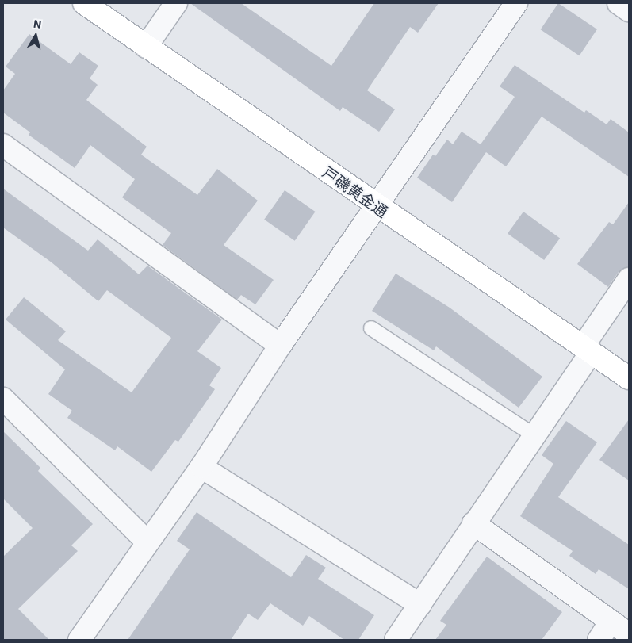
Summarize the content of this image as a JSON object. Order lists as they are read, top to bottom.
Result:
{
  "streets": {
    "street": ["戸磯黄金通"]
  },
  "north": "top"
}
